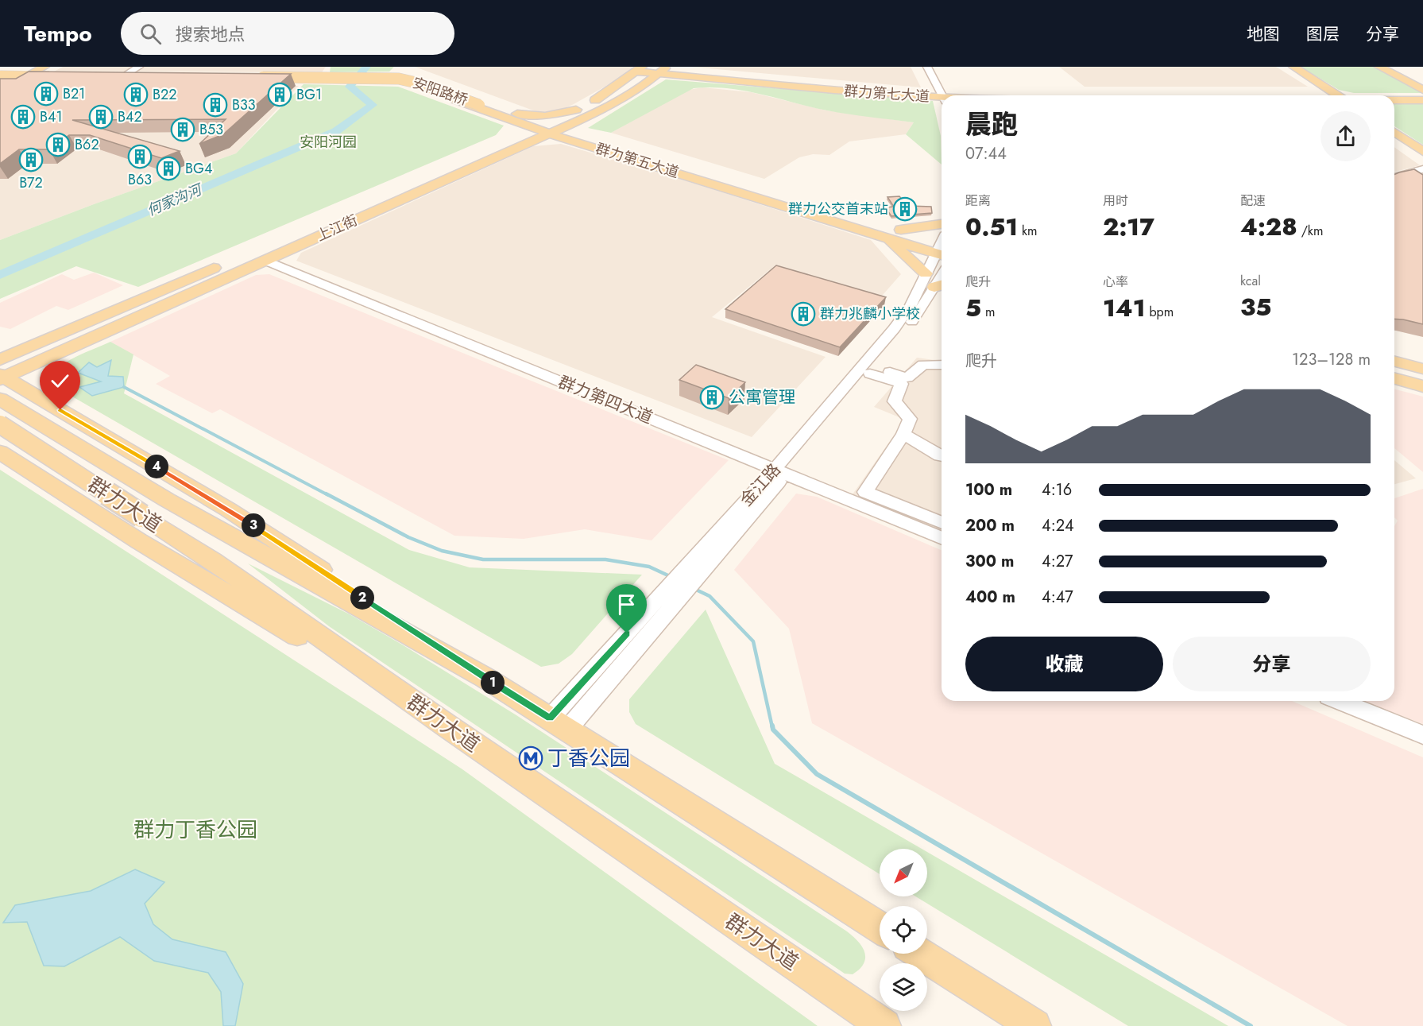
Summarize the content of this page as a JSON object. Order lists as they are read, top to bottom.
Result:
{
  "streets": {
    "main road": [
      "安阳路桥",
      "群力第七大道",
      "群力第五大道",
      "上江街",
      "群力大道"
    ],
    "street": ["群力第四大道", "金江路"]
  },
  "crossings": [
    ["安阳路桥", "群力第五大道"],
    ["群力第七大道", "上江街"],
    ["群力第五大道", "上江街"],
    ["上江街", "群力第四大道"],
    ["群力第四大道", "金江路"],
    ["金江路", "群力大道"]
  ],
  "water": ["何家沟河"],
  "parks": ["安阳河园", "群力丁香公园"],
  "places": {
    "building": [
      "B21",
      "B22",
      "BG1",
      "B33",
      "B41",
      "B42",
      "B53",
      "B62",
      "B63",
      "B72",
      "BG4",
      "群力公交首末站",
      "群力兆麟小学校",
      "公寓管理"
    ],
    "metro station": ["丁香公园"]
  },
  "north": "bottom left",
  "page": {
    "header": "Tempo",
    "search": "搜索地点",
    "nav": ["地图", "图层", "分享"],
    "heading": ["晨跑", "07:44"],
    "stats": [
      ["距离", "0.51 km"],
      ["用时", "2:17"],
      ["配速", "4:28 /km"],
      ["爬升", "5 m"],
      ["心率", "141 bpm"],
      ["kcal", "35"]
    ],
    "chart": ["爬升", "123–128 m"],
    "pins": [
      "4",
      "3",
      "2",
      "1"
    ],
    "list": [
      {
        "name": "100 m",
        "note": "4:16"
      },
      {
        "name": "200 m",
        "note": "4:24"
      },
      {
        "name": "300 m",
        "note": "4:27"
      },
      {
        "name": "400 m",
        "note": "4:47"
      }
    ],
    "buttons": ["收藏", "分享"]
  }
}
